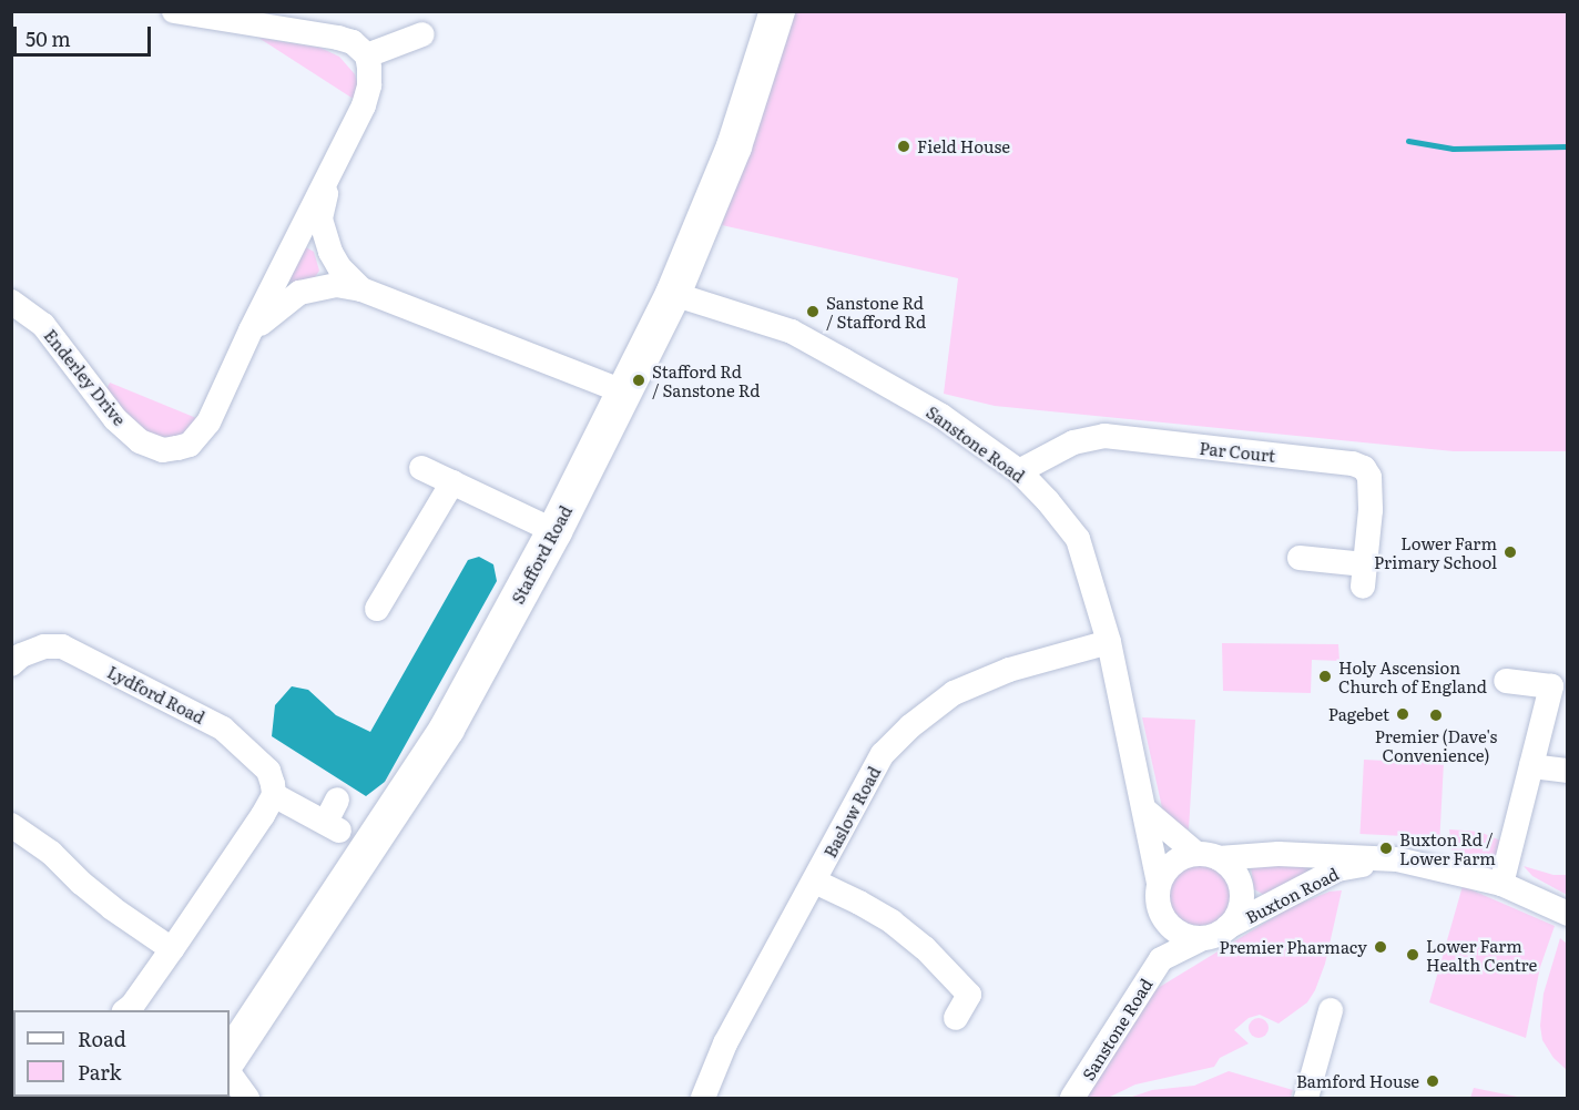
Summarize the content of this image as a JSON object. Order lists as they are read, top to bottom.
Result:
{
  "streets": {
    "highway": ["Stafford Road"],
    "street": [
      "Enderley Drive",
      "Sanstone Road",
      "Par Court",
      "Lydford Road",
      "Baslow Road",
      "Buxton Road"
    ]
  },
  "crossings": [
    ["Enderley Drive", "Stafford Road"],
    ["Sanstone Road", "Par Court"],
    ["Sanstone Road", "Stafford Road"],
    ["Sanstone Road", "Baslow Road"],
    ["Sanstone Road", "Buxton Road"]
  ],
  "places": [
    "Field House",
    "Sanstone Rd / Stafford Rd",
    "Stafford Rd / Sanstone Rd",
    "Lower Farm Primary School",
    "Holy Ascension Church of England",
    "Pagebet",
    "Premier (Dave's Convenience)",
    "Buxton Rd / Lower Farm",
    "Premier Pharmacy",
    "Lower Farm Health Centre",
    "Bamford House"
  ],
  "legend": ["Road", "Park"],
  "scale_bar": "50 m"
}
